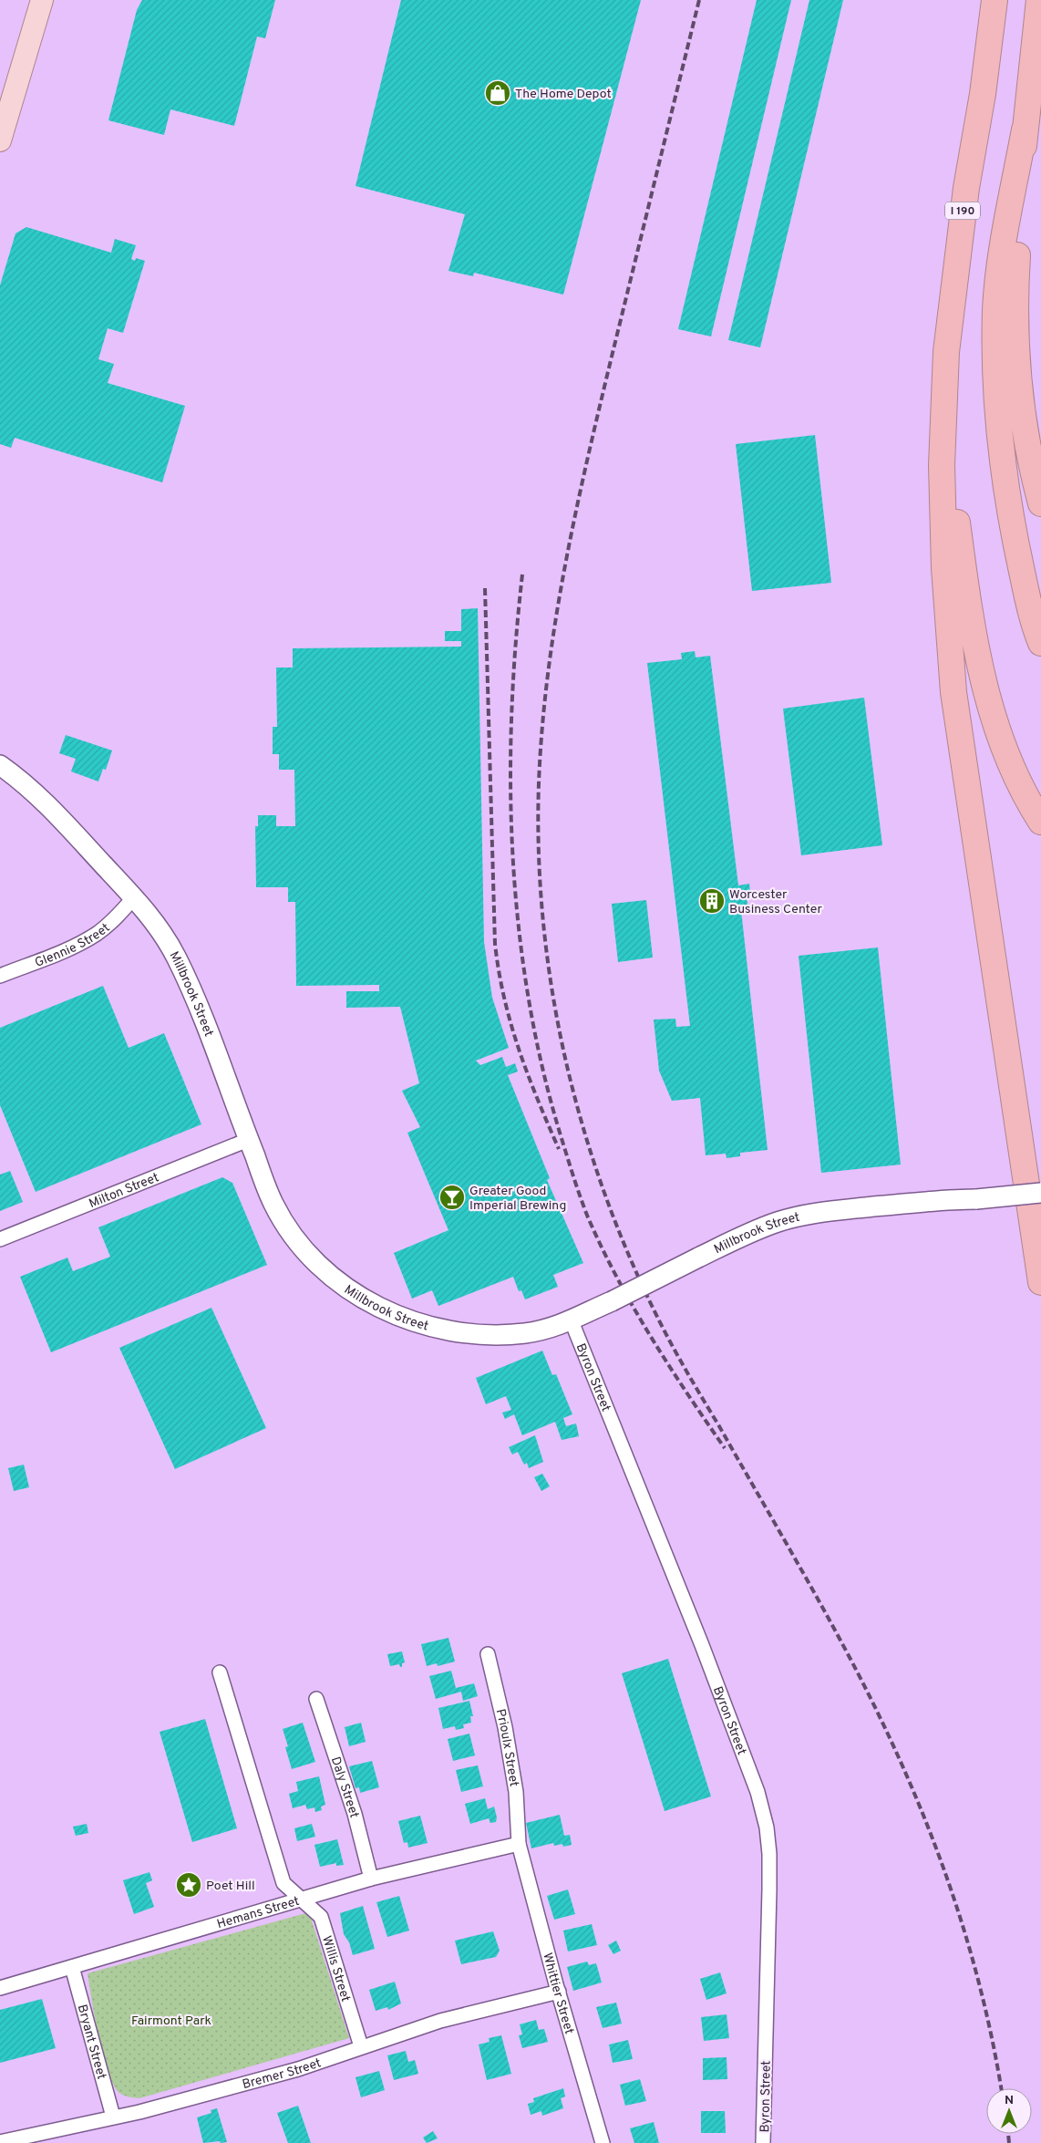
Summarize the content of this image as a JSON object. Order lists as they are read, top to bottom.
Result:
{
  "streets": {
    "highway": ["I 190"],
    "main road": ["Millbrook Street"],
    "street": [
      "Glennie Street",
      "Milton Street",
      "Byron Street",
      "Prioulx Street",
      "Daly Street",
      "Hemans Street",
      "Willis Street",
      "Whittier Street",
      "Bryant Street",
      "Bremer Street"
    ]
  },
  "crossings": [
    ["Glennie Street", "Millbrook Street"],
    ["Millbrook Street", "Milton Street"],
    ["Millbrook Street", "Byron Street"],
    ["Prioulx Street", "Hemans Street"],
    ["Prioulx Street", "Whittier Street"],
    ["Daly Street", "Hemans Street"],
    ["Hemans Street", "Willis Street"],
    ["Hemans Street", "Whittier Street"],
    ["Hemans Street", "Bryant Street"],
    ["Willis Street", "Bremer Street"],
    ["Whittier Street", "Bremer Street"],
    ["Bryant Street", "Bremer Street"]
  ],
  "parks": ["Fairmont Park"],
  "places": {
    "shop": ["The Home Depot"],
    "building": ["Worcester Business Center"],
    "bar": ["Greater Good Imperial Brewing"],
    "place": ["Poet Hill"]
  },
  "north": "top"
}
